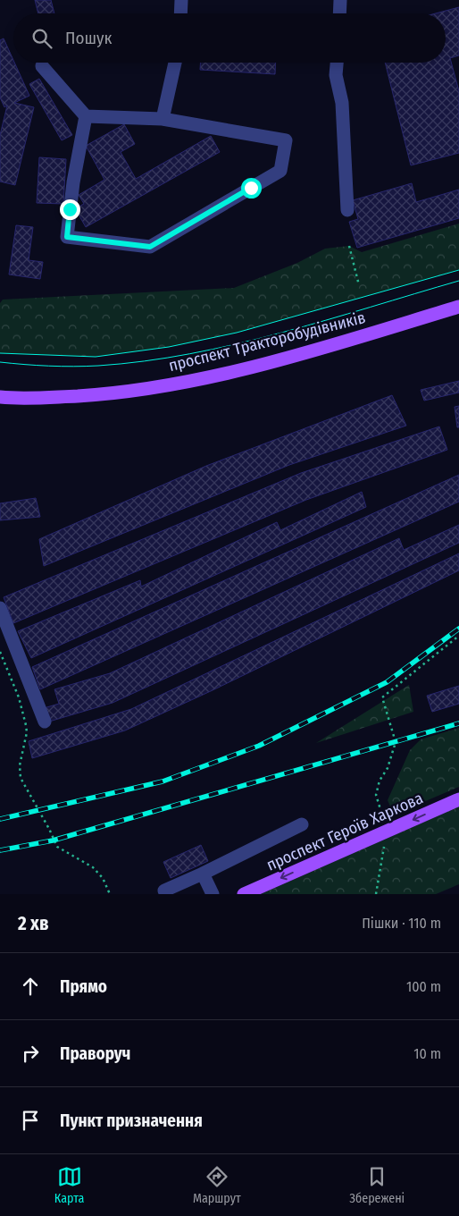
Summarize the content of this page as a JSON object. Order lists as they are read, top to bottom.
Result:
{
  "streets": {
    "main road": ["проспект Тракторобудівників", "проспект Героїв Харкова"]
  },
  "one_way": ["проспект Героїв Харкова"],
  "page": {
    "search": "Пошук",
    "heading": ["2 хв", "Пішки · 110 m"],
    "list": [
      ["Прямо", "100 m"],
      ["Праворуч", "10 m"],
      "Пункт призначення"
    ],
    "nav": ["Карта", "Маршрут", "Збережені"]
  }
}
